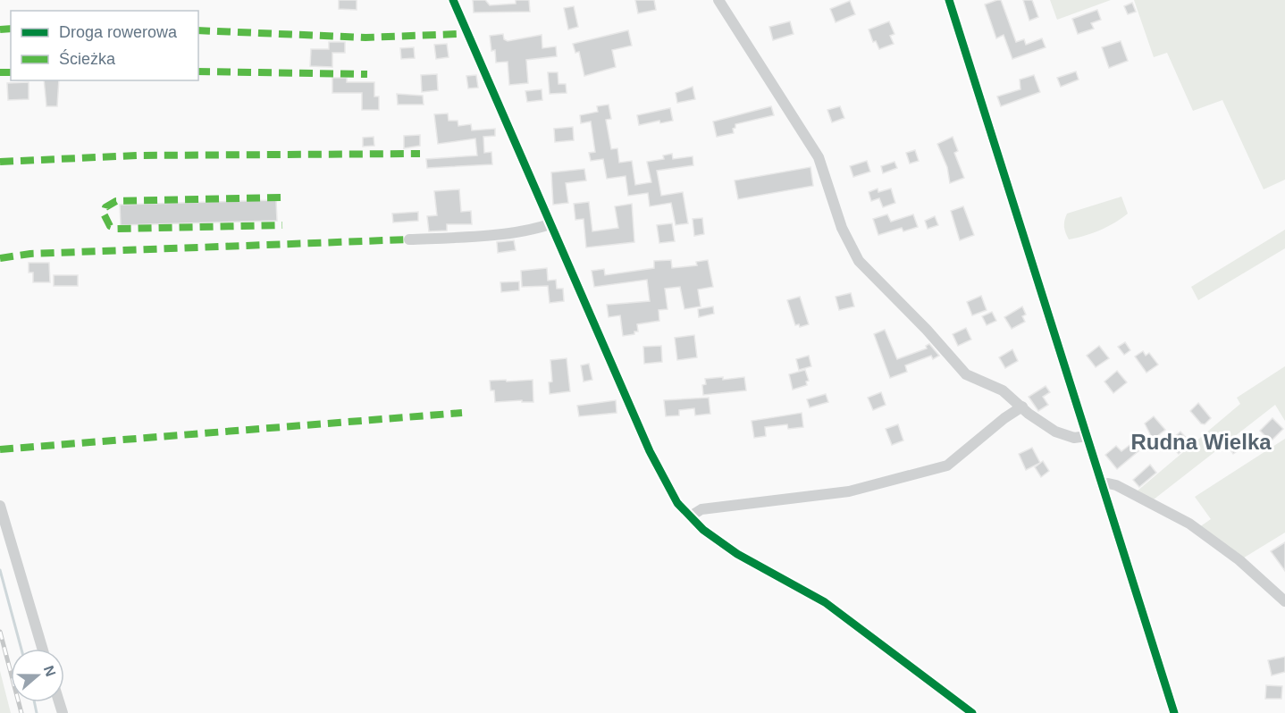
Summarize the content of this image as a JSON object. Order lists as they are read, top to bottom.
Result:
{
  "districts": ["Rudna Wielka"],
  "legend": ["Droga rowerowa", "Ścieżka"],
  "north": "right"
}
